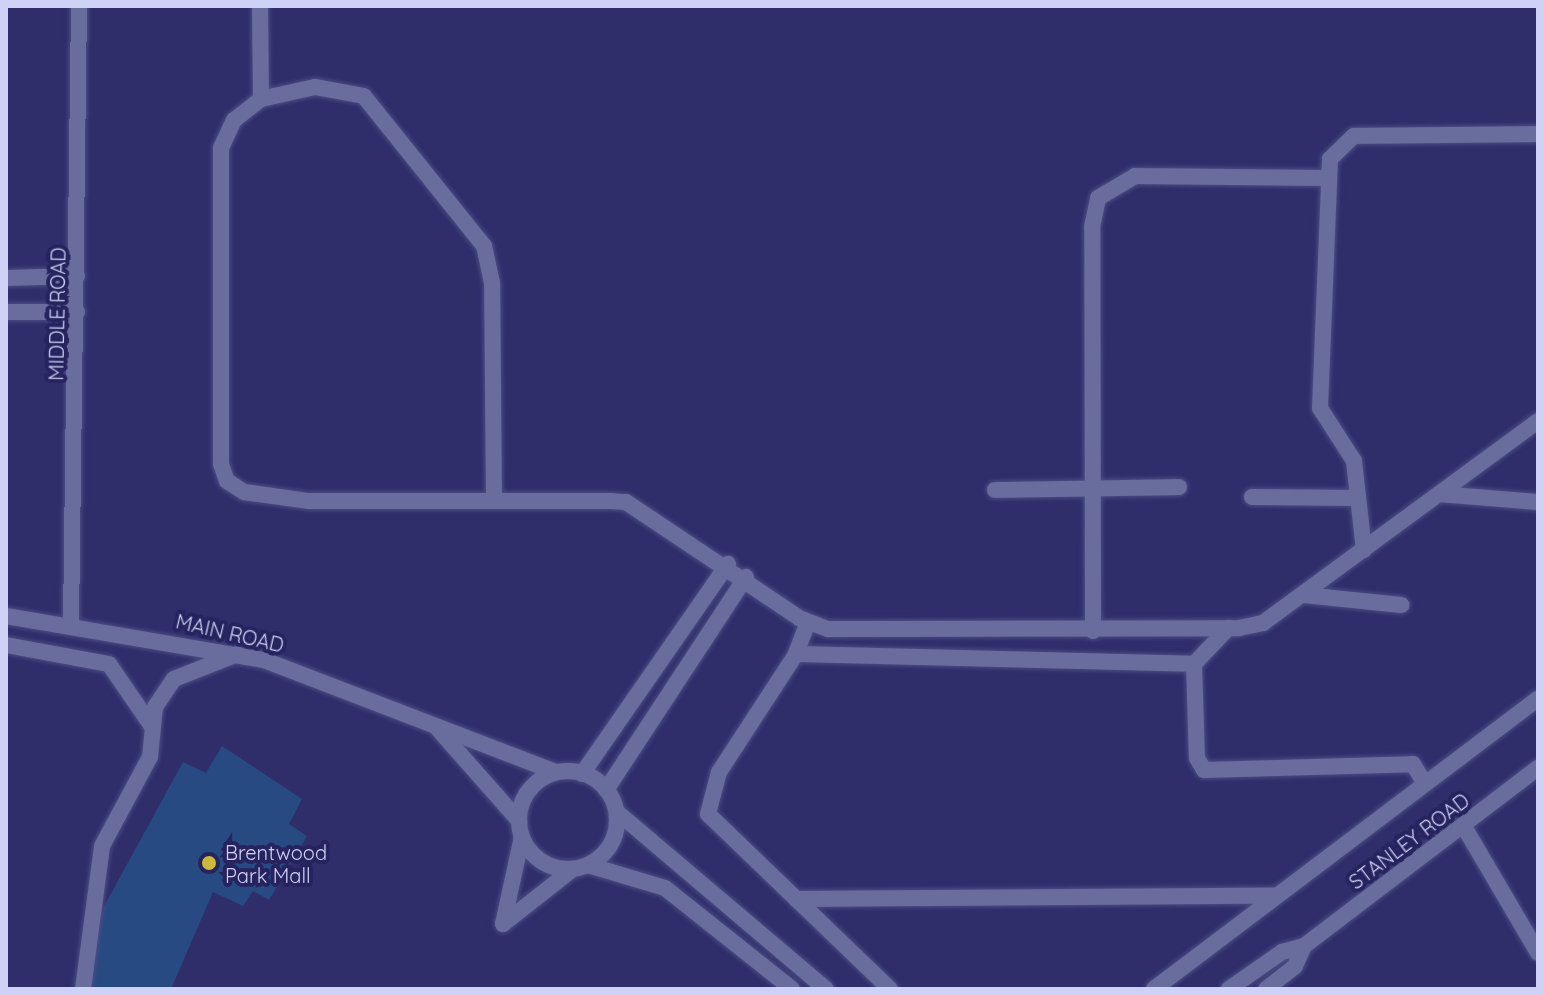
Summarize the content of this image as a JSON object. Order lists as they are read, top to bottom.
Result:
{
  "streets": {
    "street": ["MIDDLE ROAD", "MAIN ROAD", "STANLEY ROAD"]
  },
  "crossings": [
    ["MIDDLE ROAD", "MAIN ROAD"]
  ],
  "places": ["Brentwood Park Mall"]
}
